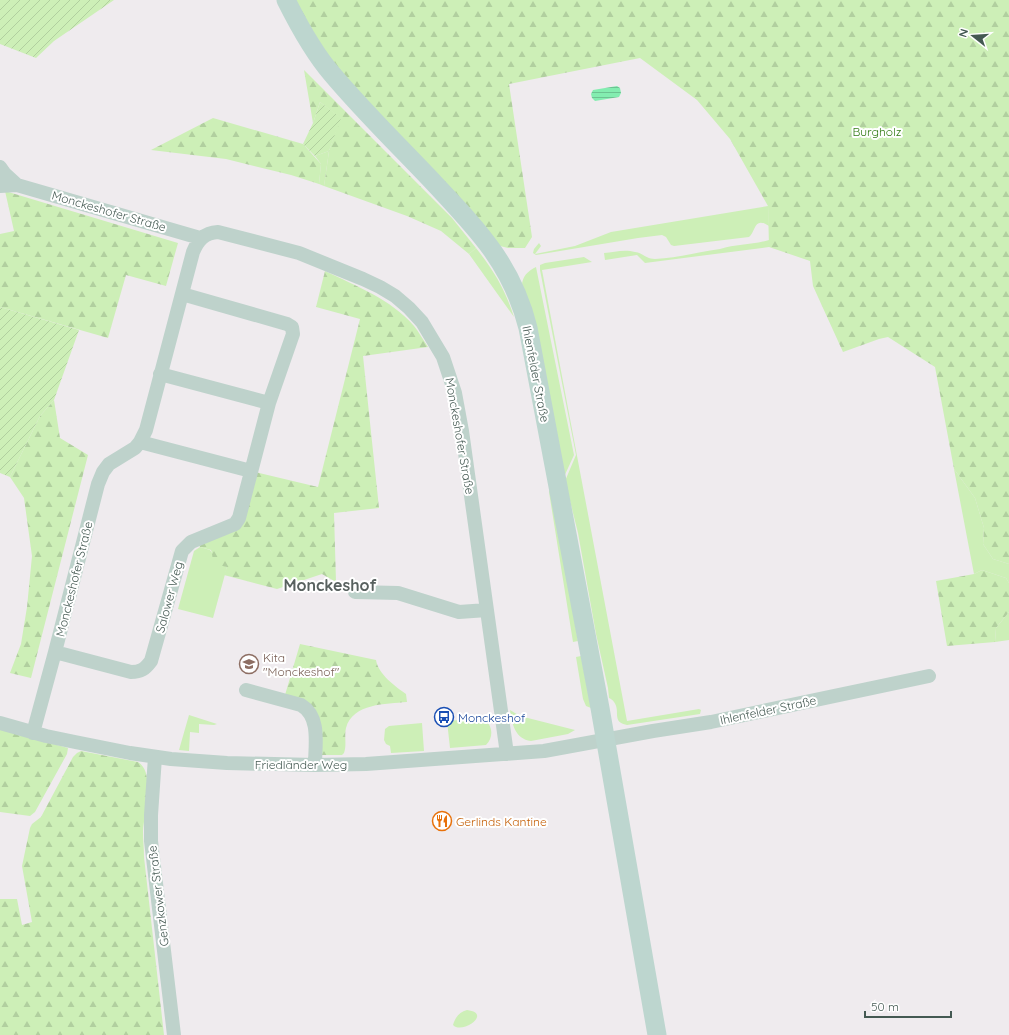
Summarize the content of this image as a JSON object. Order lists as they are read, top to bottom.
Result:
{
  "streets": {
    "main road": ["Ihlenfelder Straße"],
    "street": [
      "Monckeshofer Straße",
      "Salower Weg",
      "Friedländer Weg",
      "Genzkower Straße"
    ]
  },
  "crossings": [
    ["Monckeshofer Straße", "Salower Weg"],
    ["Monckeshofer Straße", "Friedländer Weg"],
    ["Ihlenfelder Straße", "Friedländer Weg"],
    ["Friedländer Weg", "Genzkower Straße"]
  ],
  "districts": ["Monckeshof"],
  "parks": ["Burgholz"],
  "places": {
    "school or university": ["Kita \"Monckeshof\""],
    "bus stop": ["Monckeshof"],
    "restaurant": ["Gerlinds Kantine"]
  },
  "scale_bar": "50 m",
  "north": "left"
}
